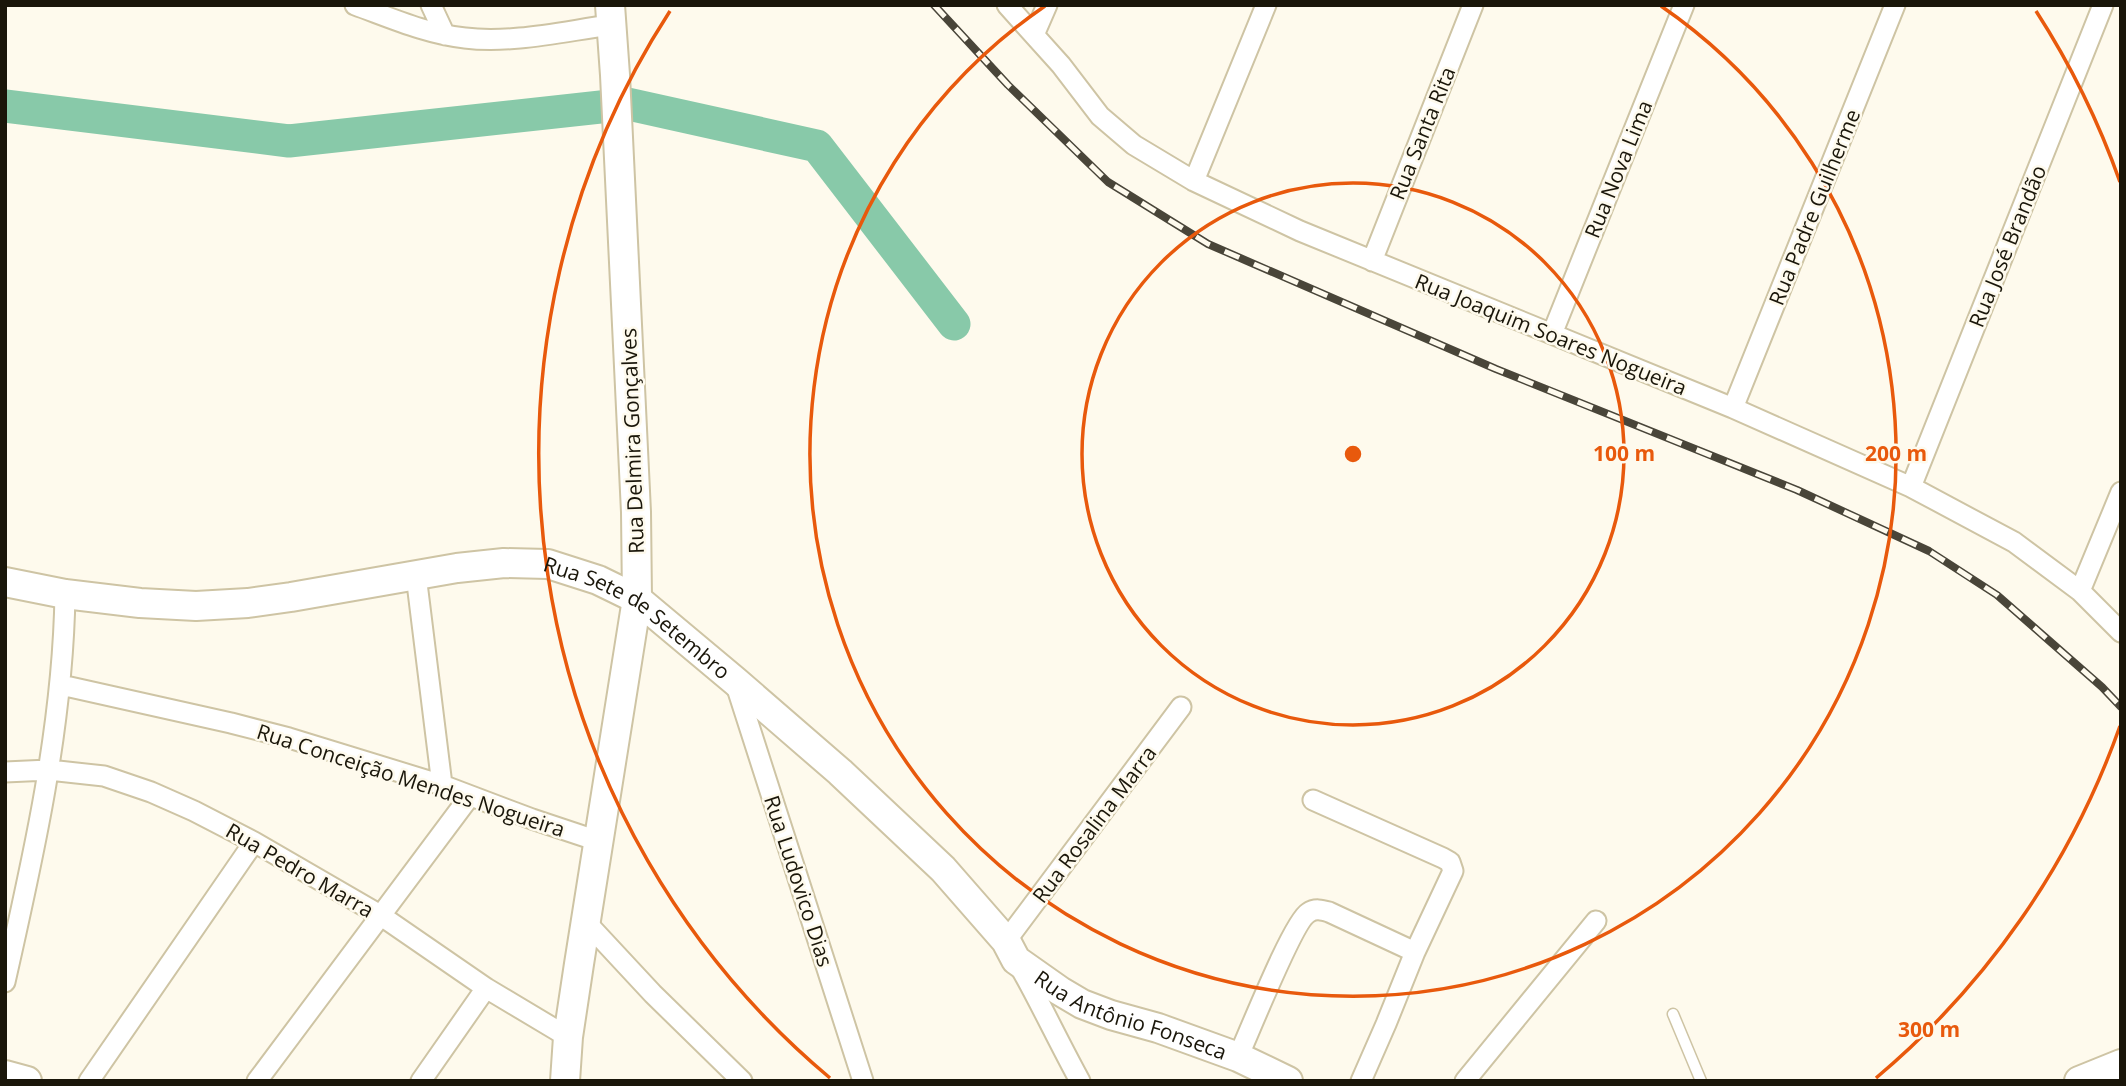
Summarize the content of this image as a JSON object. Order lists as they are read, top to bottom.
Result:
{
  "streets": {
    "street": [
      "Rua Santa Rita",
      "Rua Nova Lima",
      "Rua Padre Guilherme",
      "Rua José Brandão",
      "Rua Joaquim Soares Nogueira",
      "Rua Delmira Gonçalves",
      "Rua Sete de Setembro",
      "Rua Conceição Mendes Nogueira",
      "Rua Rosalina Marra",
      "Rua Pedro Marra",
      "Rua Ludovico Dias",
      "Rua Antônio Fonseca"
    ]
  },
  "crossings": [
    ["Rua Santa Rita", "Rua Joaquim Soares Nogueira"],
    ["Rua Nova Lima", "Rua Joaquim Soares Nogueira"],
    ["Rua Padre Guilherme", "Rua Joaquim Soares Nogueira"],
    ["Rua José Brandão", "Rua Joaquim Soares Nogueira"],
    ["Rua Delmira Gonçalves", "Rua Sete de Setembro"],
    ["Rua Delmira Gonçalves", "Rua Conceição Mendes Nogueira"],
    ["Rua Delmira Gonçalves", "Rua Pedro Marra"],
    ["Rua Sete de Setembro", "Rua Rosalina Marra"],
    ["Rua Sete de Setembro", "Rua Ludovico Dias"],
    ["Rua Sete de Setembro", "Rua Antônio Fonseca"],
    ["Rua Rosalina Marra", "Rua Antônio Fonseca"]
  ],
  "rings": ["100 m", "200 m", "300 m"]
}
